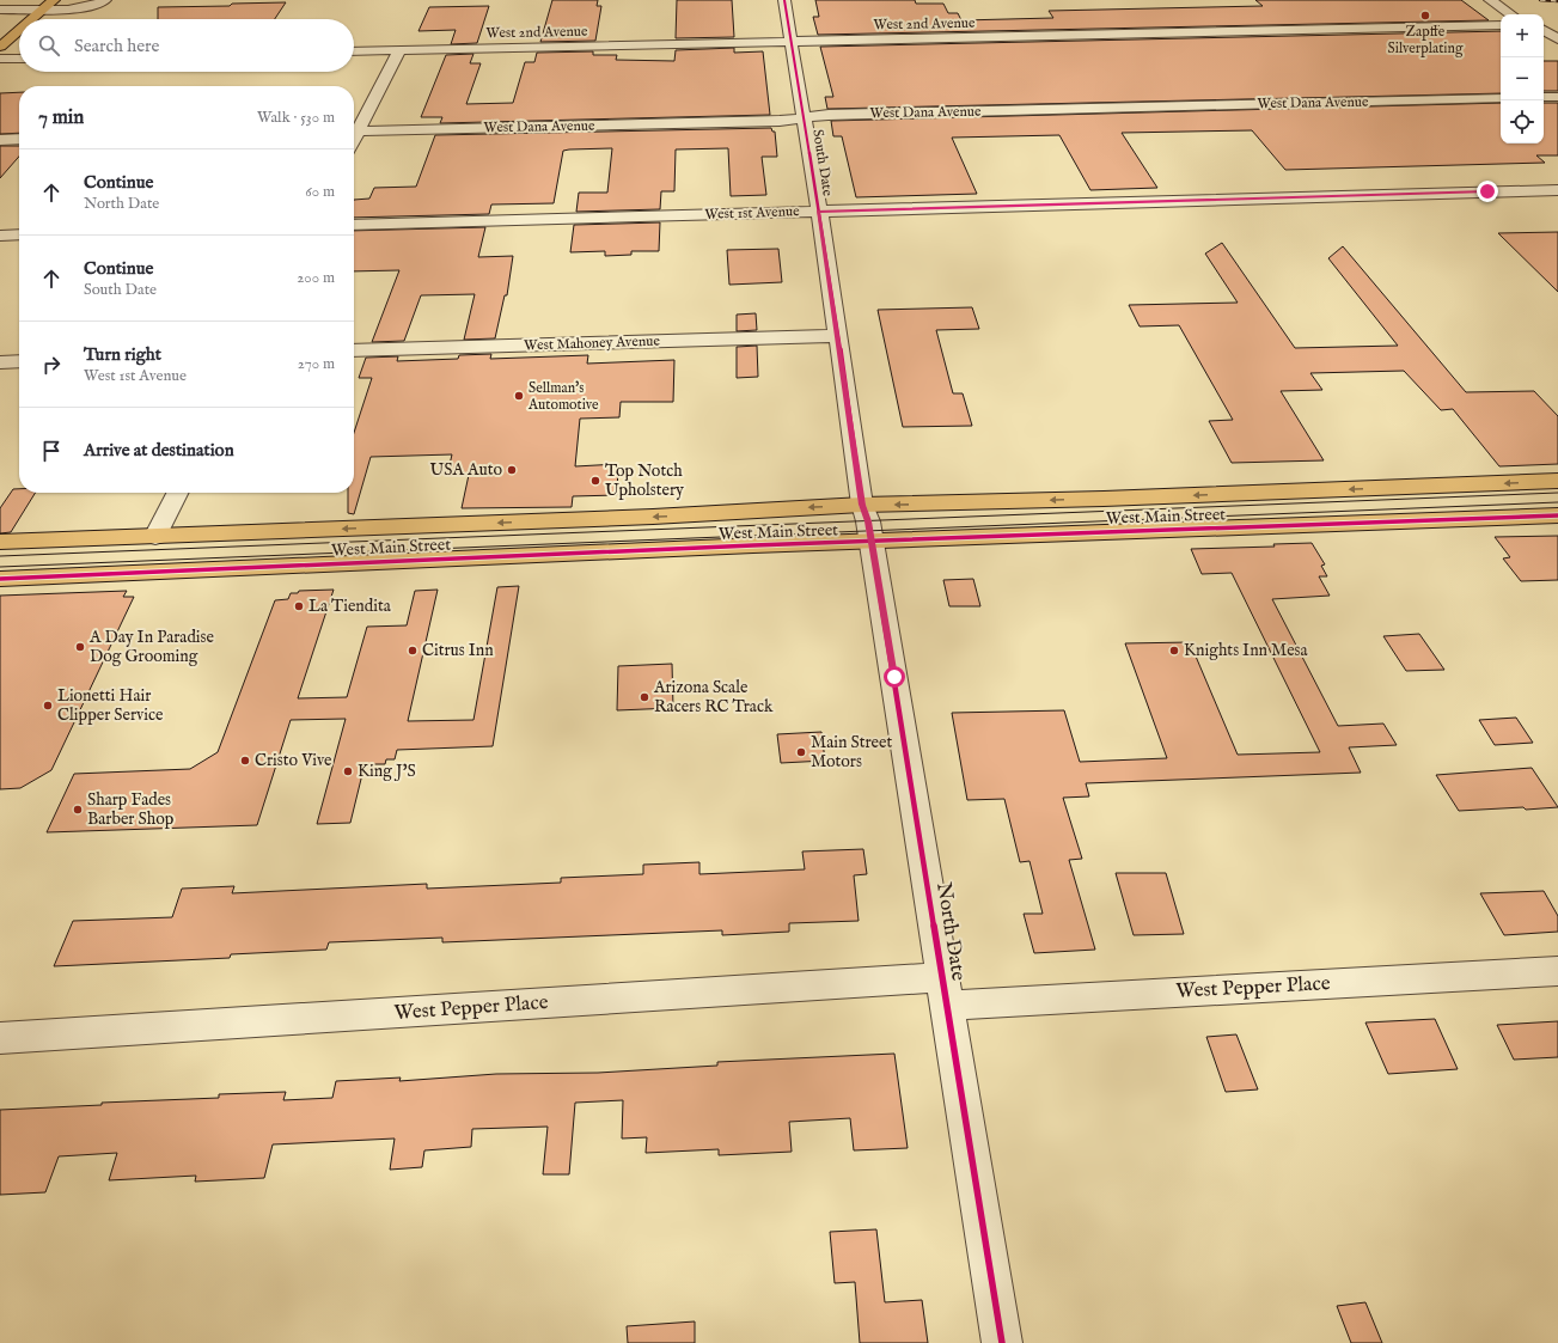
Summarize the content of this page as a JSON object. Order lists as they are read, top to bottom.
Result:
{
  "streets": {
    "main road": ["West Main Street"],
    "street": [
      "West 2nd Avenue",
      "West Dana Avenue",
      "South Date",
      "West 1st Avenue",
      "West Mahoney Avenue",
      "North Date",
      "West Pepper Place"
    ]
  },
  "crossings": [
    ["West 2nd Avenue", "South Date"],
    ["West Dana Avenue", "South Date"],
    ["South Date", "West 1st Avenue"],
    ["South Date", "West Mahoney Avenue"],
    ["South Date", "West Main Street"],
    ["South Date", "North Date"],
    ["West Main Street", "North Date"],
    ["North Date", "West Pepper Place"]
  ],
  "places": [
    "Zapffe Silverplating",
    "Sellman's Automotive",
    "USA Auto",
    "Top Notch Upholstery",
    "La Tiendita",
    "A Day In Paradise Dog Grooming",
    "Citrus Inn",
    "Knights Inn Mesa",
    "Arizona Scale Racers RC Track",
    "Lionetti Hair Clipper Service",
    "Main Street Motors",
    "Cristo Vive",
    "King J'S",
    "Sharp Fades Barber Shop"
  ],
  "page": {
    "map_buttons": ["+", "−"],
    "search": "Search here",
    "heading": ["7 min", "Walk · 530 m"],
    "list": [
      ["Continue", "North Date", "60 m"],
      ["Continue", "South Date", "200 m"],
      ["Turn right", "West 1st Avenue", "270 m"],
      "Arrive at destination"
    ]
  }
}
